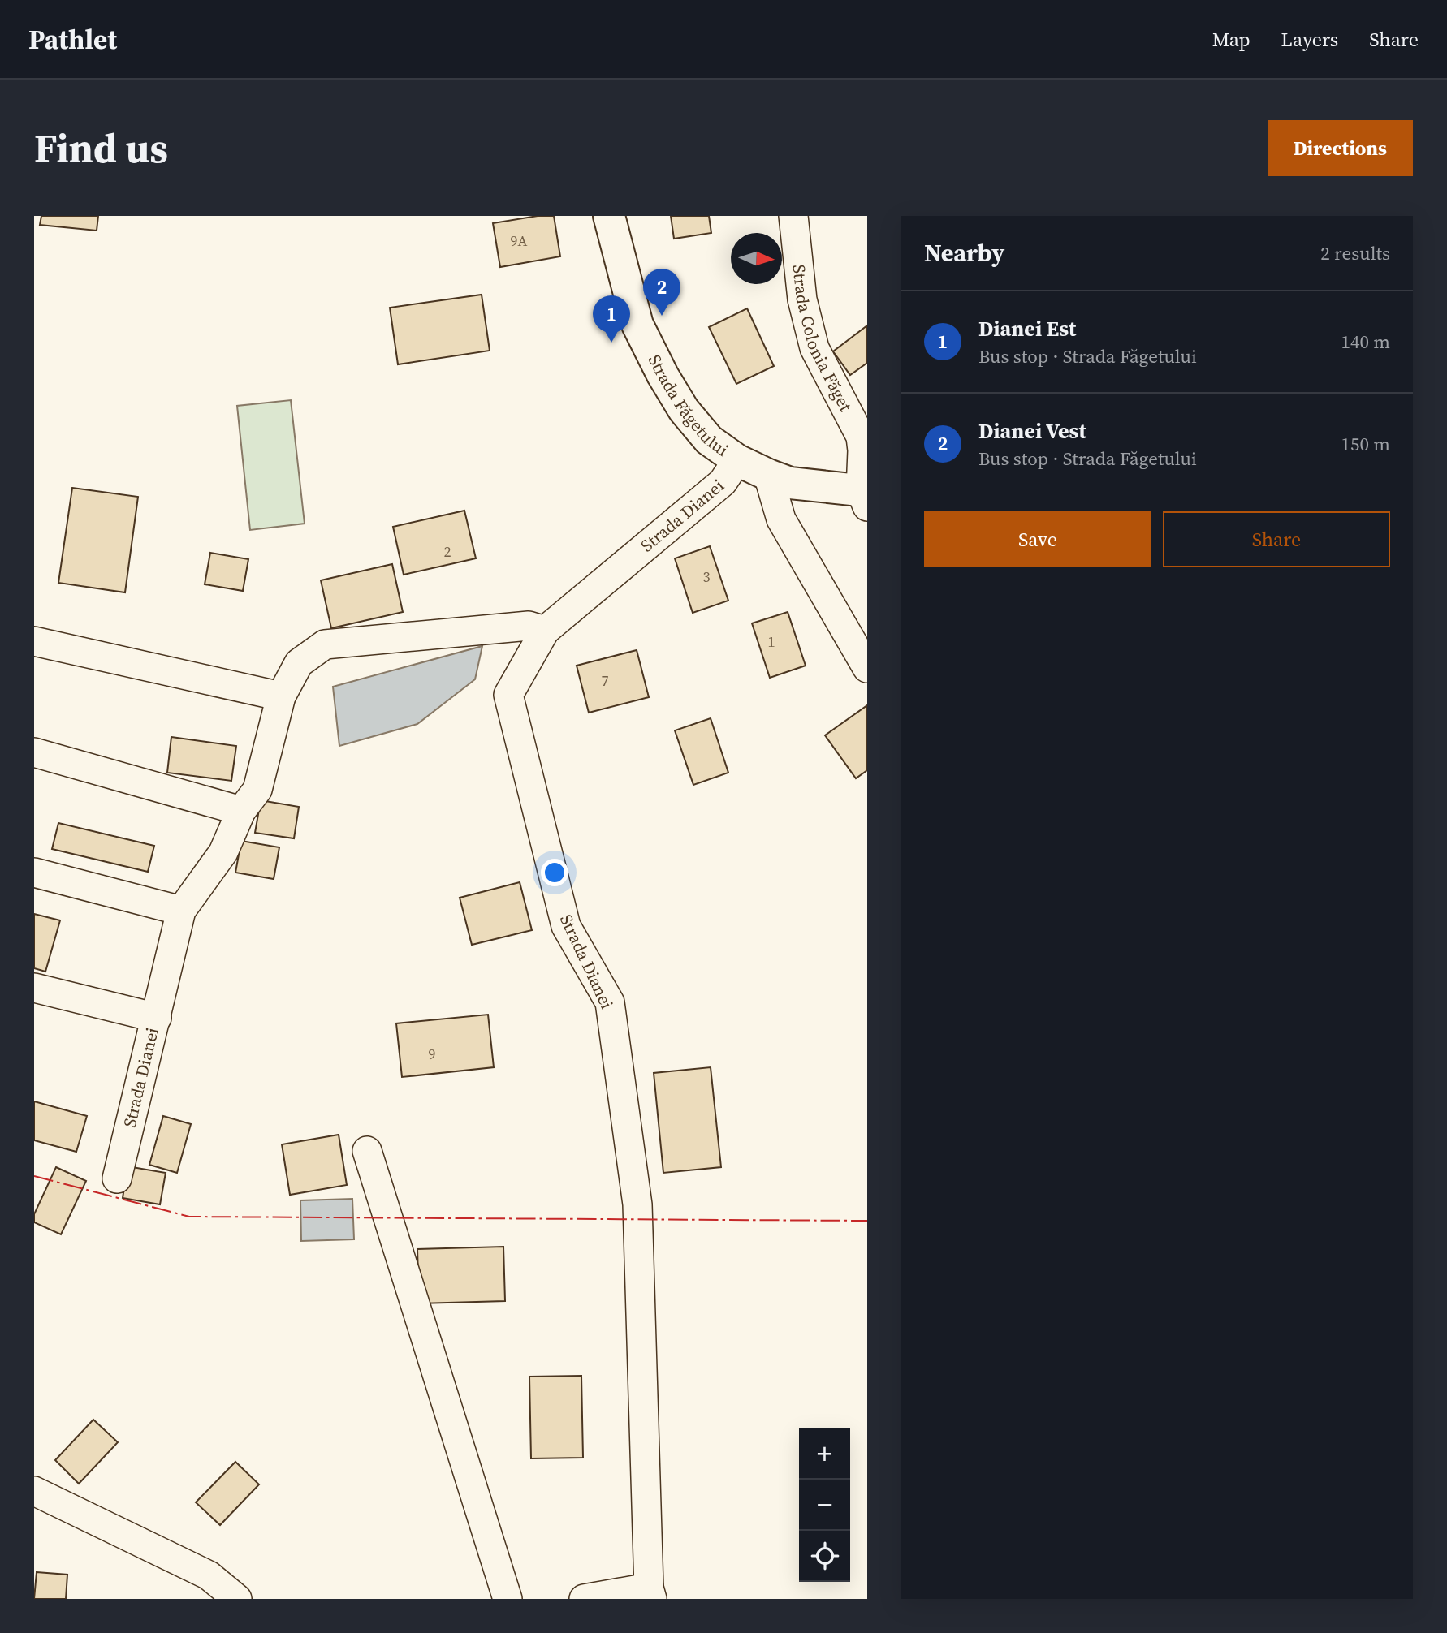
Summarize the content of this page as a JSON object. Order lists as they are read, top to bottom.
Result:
{
  "streets": {
    "main road": ["Strada Făgetului"],
    "street": ["Strada Colonia Făget", "Strada Dianei"]
  },
  "crossings": [
    ["Strada Colonia Făget", "Strada Făgetului"],
    ["Strada Făgetului", "Strada Dianei"]
  ],
  "house_numbers": [
    "9A",
    "2",
    "3",
    "1",
    "7",
    "9"
  ],
  "north": "right",
  "page": {
    "header": "Pathlet",
    "nav": ["Map", "Layers", "Share"],
    "buttons": [
      "Directions",
      ["Save", "Share"]
    ],
    "title": "Find us",
    "heading": ["Nearby", "2 results"],
    "pins": ["2", "1"],
    "list": [
      {
        "mark": "1",
        "name": "Dianei Est",
        "note": "Bus stop · Strada Făgetului",
        "value": "140 m"
      },
      {
        "mark": "2",
        "name": "Dianei Vest",
        "note": "Bus stop · Strada Făgetului",
        "value": "150 m"
      }
    ],
    "map_buttons": ["+", "−"]
  }
}
